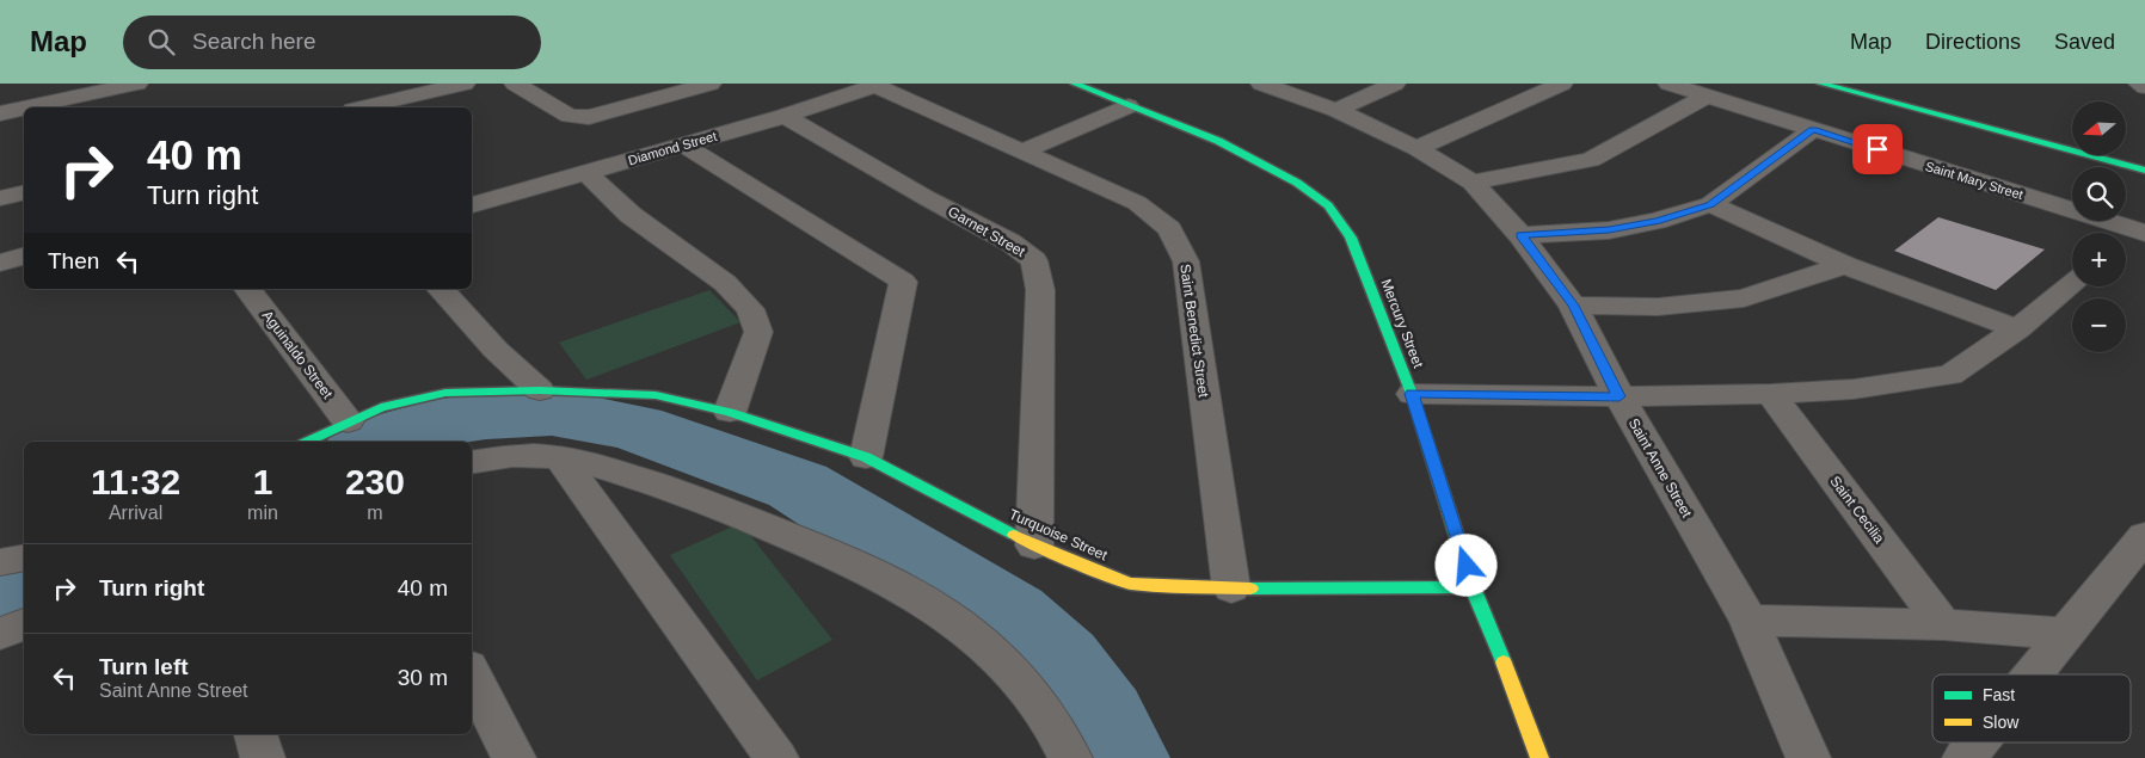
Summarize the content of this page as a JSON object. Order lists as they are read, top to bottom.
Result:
{
  "streets": {
    "street": [
      "Diamond Street",
      "Saint Mary Street",
      "Garnet Street",
      "Mercury Street",
      "Saint Benedict Street",
      "Aguinaldo Street",
      "Saint Anne Street",
      "Saint Cecilia",
      "Turquoise Street"
    ]
  },
  "crossings": [
    ["Diamond Street", "Garnet Street"],
    ["Diamond Street", "Saint Benedict Street"],
    ["Garnet Street", "Turquoise Street"],
    ["Mercury Street", "Turquoise Street"],
    ["Saint Benedict Street", "Turquoise Street"],
    ["Aguinaldo Street", "Turquoise Street"]
  ],
  "legend": ["Fast", "Slow"],
  "north": "left",
  "page": {
    "header": "Map",
    "search": "Search here",
    "nav": ["Map", "Directions", "Saved"],
    "map_buttons": ["+", "−"],
    "turn": ["40 m", "Turn right"],
    "then": "Then",
    "eta": [
      "11:32",
      "Arrival",
      "1",
      "min",
      "230",
      "m"
    ],
    "list": [
      {
        "name": "Turn right",
        "value": "40 m"
      },
      {
        "name": "Turn left",
        "note": "Saint Anne Street",
        "value": "30 m"
      }
    ]
  }
}
